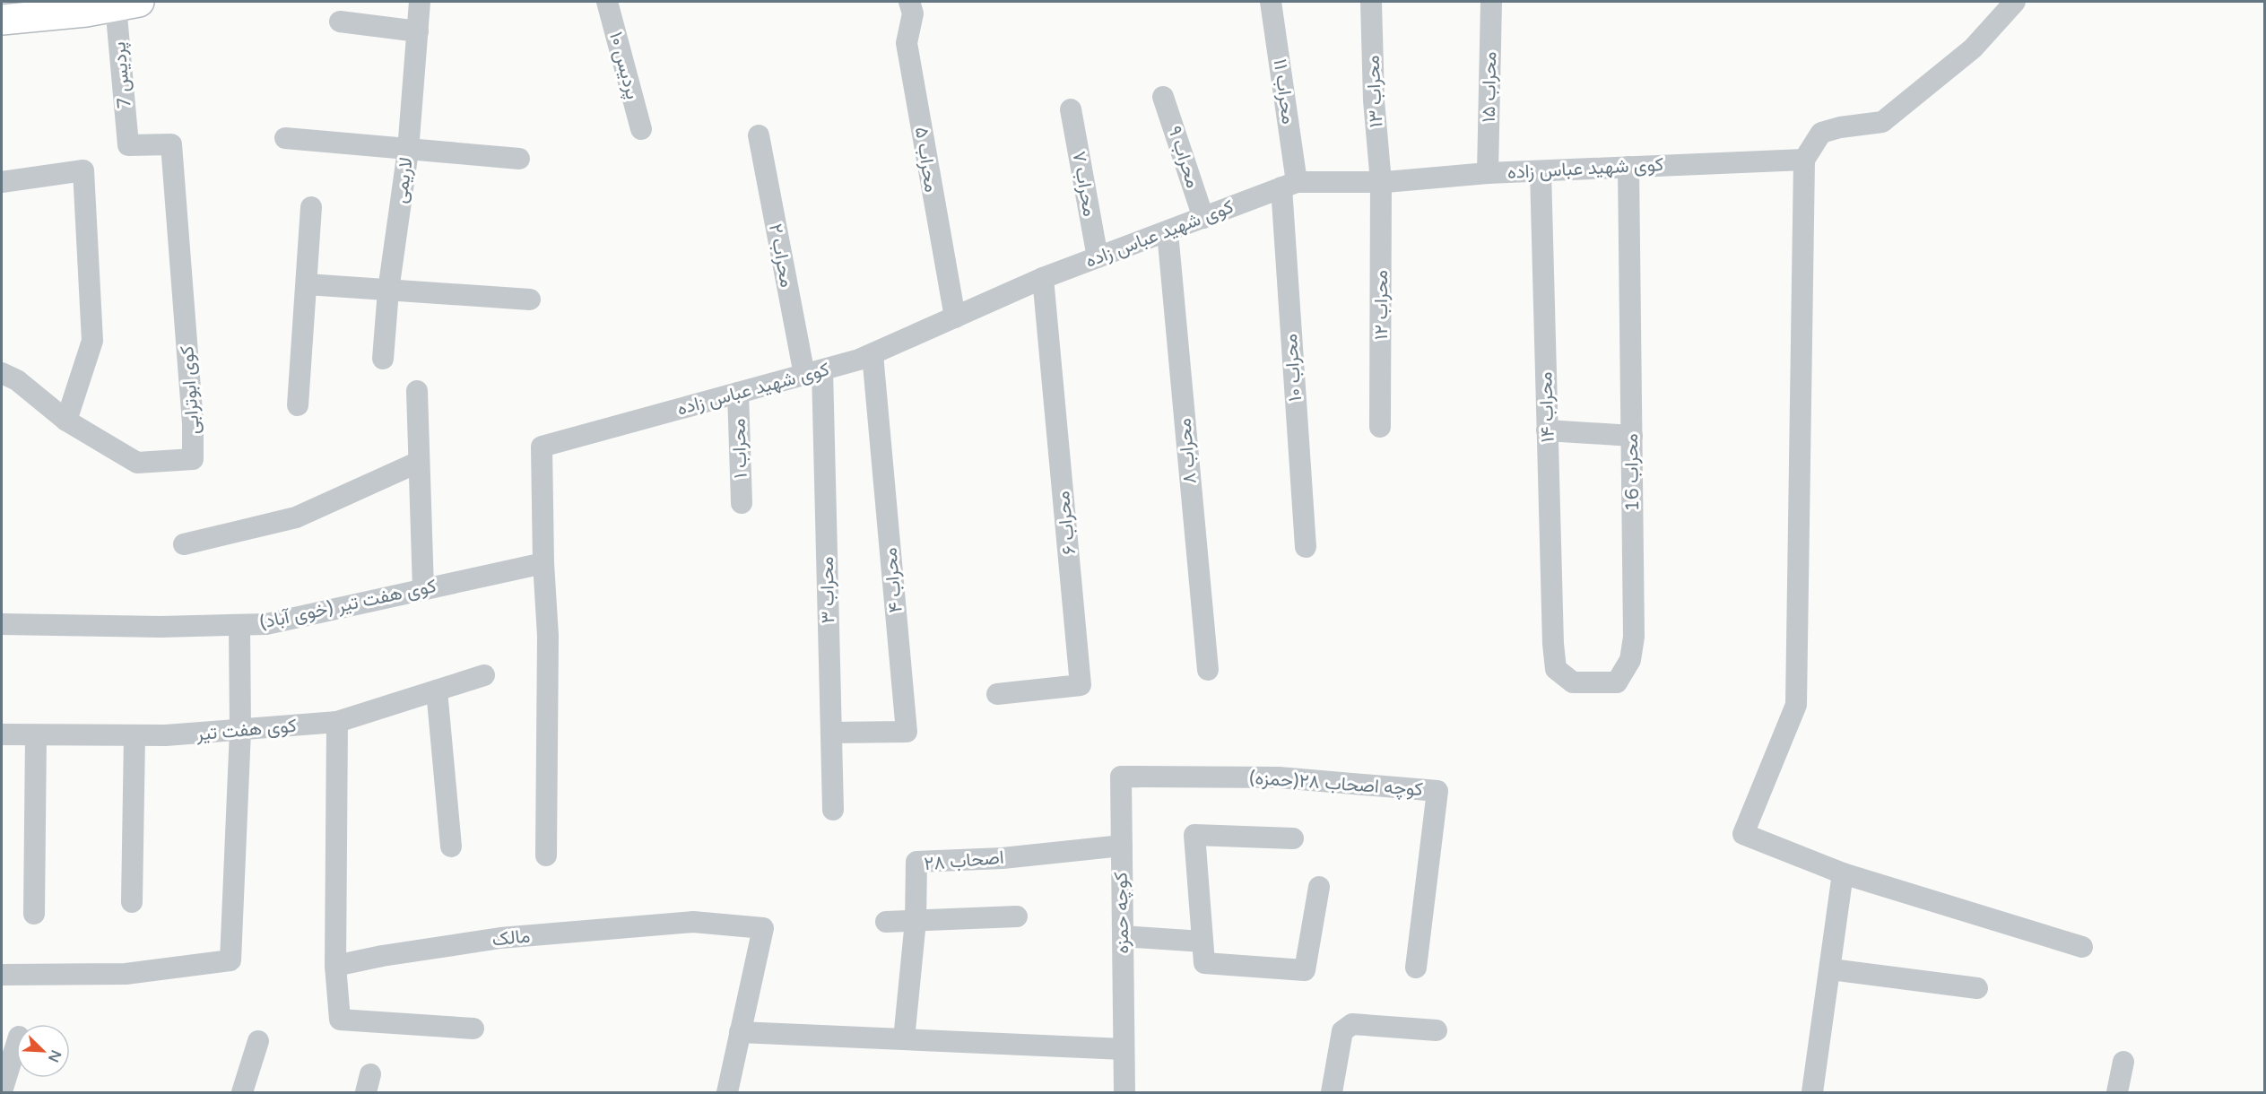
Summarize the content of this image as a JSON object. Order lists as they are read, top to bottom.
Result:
{
  "streets": {
    "street": [
      "پردیس ۱۰",
      "پردیس 7",
      "محراب ۱۵",
      "محراب ۱۱",
      "محراب ۱۳",
      "محراب ۹",
      "محراب ۵",
      "کوی شهید عباس زاده",
      "لاریمی",
      "محراب ۷",
      "محراب ۲",
      "محراب ۱۲",
      "محراب ۱۰",
      "کوی ابوترابی",
      "محراب ۱۴",
      "محراب ۱",
      "محراب ۸",
      "محراب 16",
      "محراب ۶",
      "محراب ۴",
      "محراب ۳",
      "کوی هفت تیر (خوی آباد)",
      "کوی هفت تیر",
      "کوچه اصحاب ۲۸(حمزه)",
      "اصحاب ۲۸",
      "کوچه حمزه",
      "مالک"
    ]
  },
  "crossings": [
    ["پردیس 7", "کوی ابوترابی"],
    ["محراب ۱۵", "کوی شهید عباس زاده"],
    ["محراب ۱۱", "کوی شهید عباس زاده"],
    ["محراب ۱۱", "محراب ۱۰"],
    ["محراب ۱۳", "کوی شهید عباس زاده"],
    ["محراب ۱۳", "محراب ۱۲"],
    ["محراب ۹", "کوی شهید عباس زاده"],
    ["محراب ۵", "کوی شهید عباس زاده"],
    ["کوی شهید عباس زاده", "محراب ۷"],
    ["کوی شهید عباس زاده", "محراب ۲"],
    ["کوی شهید عباس زاده", "محراب ۱۲"],
    ["کوی شهید عباس زاده", "محراب ۱۰"],
    ["کوی شهید عباس زاده", "محراب ۱۴"],
    ["کوی شهید عباس زاده", "محراب ۱"],
    ["کوی شهید عباس زاده", "محراب ۸"],
    ["کوی شهید عباس زاده", "محراب 16"],
    ["کوی شهید عباس زاده", "محراب ۶"],
    ["کوی شهید عباس زاده", "محراب ۴"],
    ["کوی شهید عباس زاده", "محراب ۳"],
    ["کوی شهید عباس زاده", "کوی هفت تیر (خوی آباد)"],
    ["محراب ۲", "محراب ۳"],
    ["محراب ۱۴", "محراب 16"],
    ["محراب ۴", "محراب ۳"],
    ["کوچه اصحاب ۲۸(حمزه)", "کوچه حمزه"],
    ["اصحاب ۲۸", "کوچه حمزه"]
  ],
  "north": "bottom right"
}
